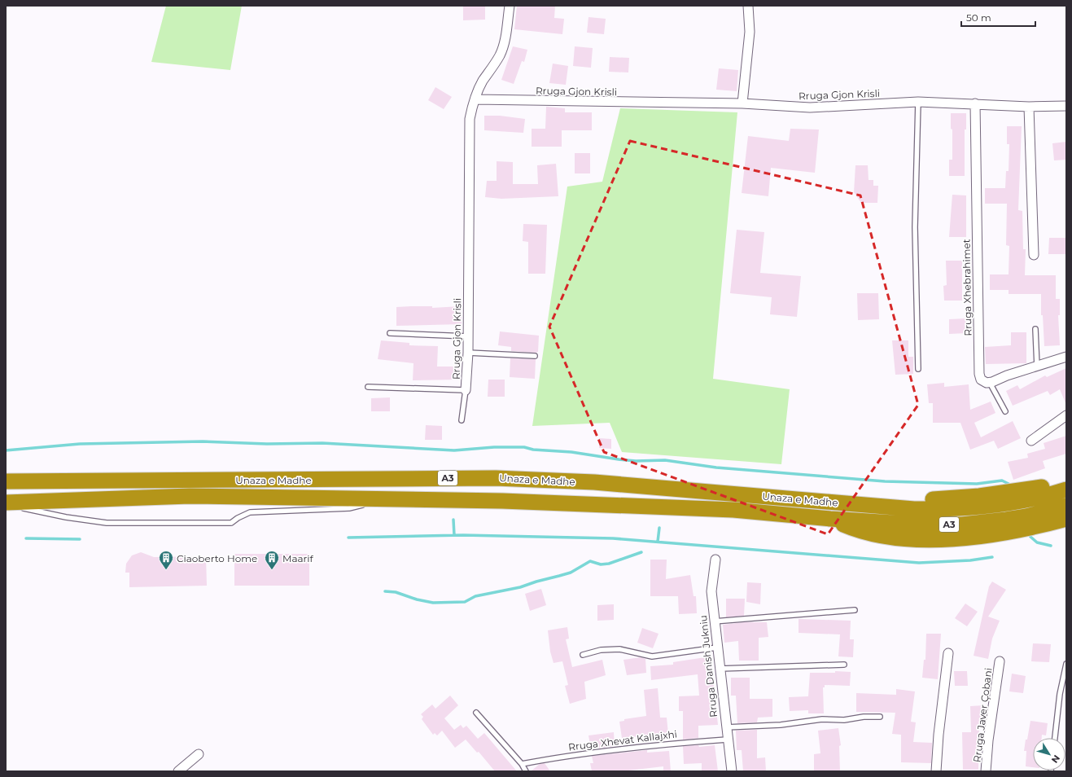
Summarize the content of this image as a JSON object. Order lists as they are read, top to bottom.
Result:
{
  "streets": {
    "highway": ["A3", "Unaza e Madhe"],
    "street": [
      "Rruga Gjon Krisli",
      "Rruga Xhebrahimet",
      "Rruga Danish Jukniu",
      "Rruga Javer Çobani"
    ],
    "lane": ["Rruga Xhevat Kallajxhi"]
  },
  "crossings": [
    ["Rruga Gjon Krisli", "Rruga Xhebrahimet"],
    ["Rruga Danish Jukniu", "Rruga Xhevat Kallajxhi"]
  ],
  "places": {
    "building": ["Ciaoberto Home", "Maarif"]
  },
  "scale_bar": "50 m",
  "north": "bottom right"
}
